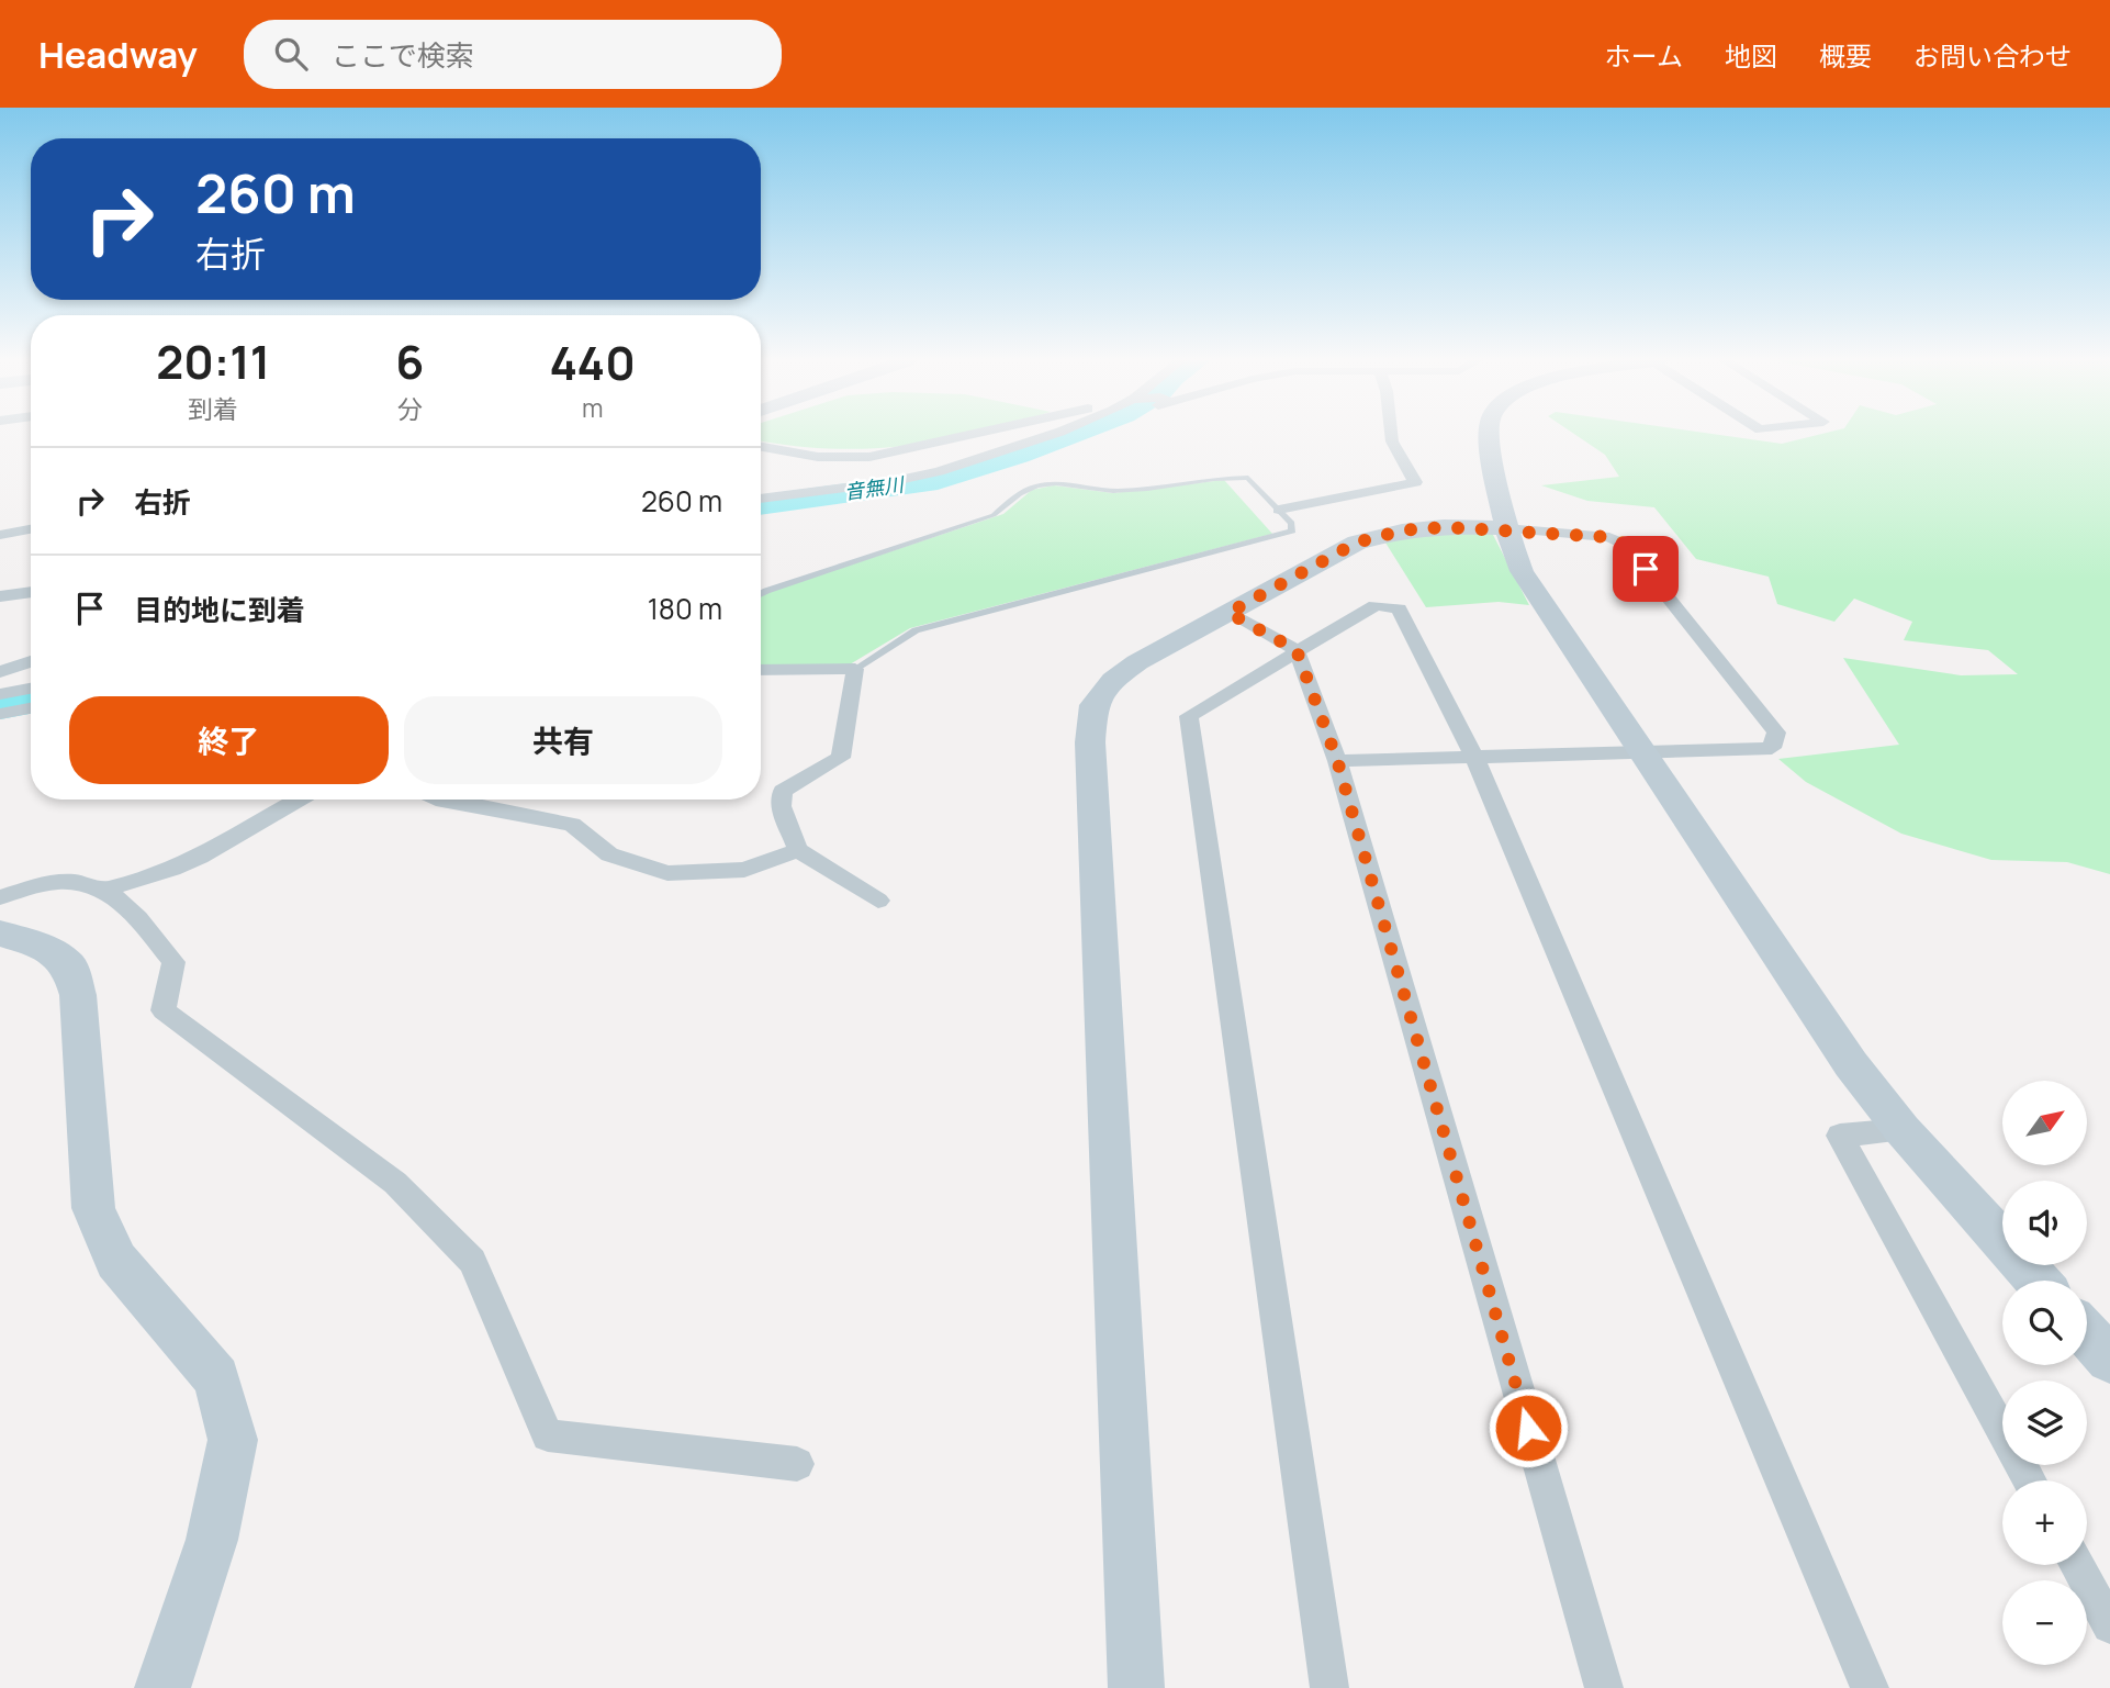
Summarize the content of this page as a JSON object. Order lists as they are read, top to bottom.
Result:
{
  "water": ["音無川"],
  "north": "top right",
  "page": {
    "header": "Headway",
    "search": "ここで検索",
    "nav": [
      "ホーム",
      "地図",
      "概要",
      "お問い合わせ"
    ],
    "turn": ["260 m", "右折"],
    "eta": [
      "20:11",
      "到着",
      "6",
      "分",
      "440",
      "m"
    ],
    "list": [
      {
        "name": "右折",
        "value": "260 m"
      },
      {
        "name": "目的地に到着",
        "value": "180 m"
      }
    ],
    "buttons": ["終了", "共有"],
    "map_buttons": ["+", "−"]
  }
}
